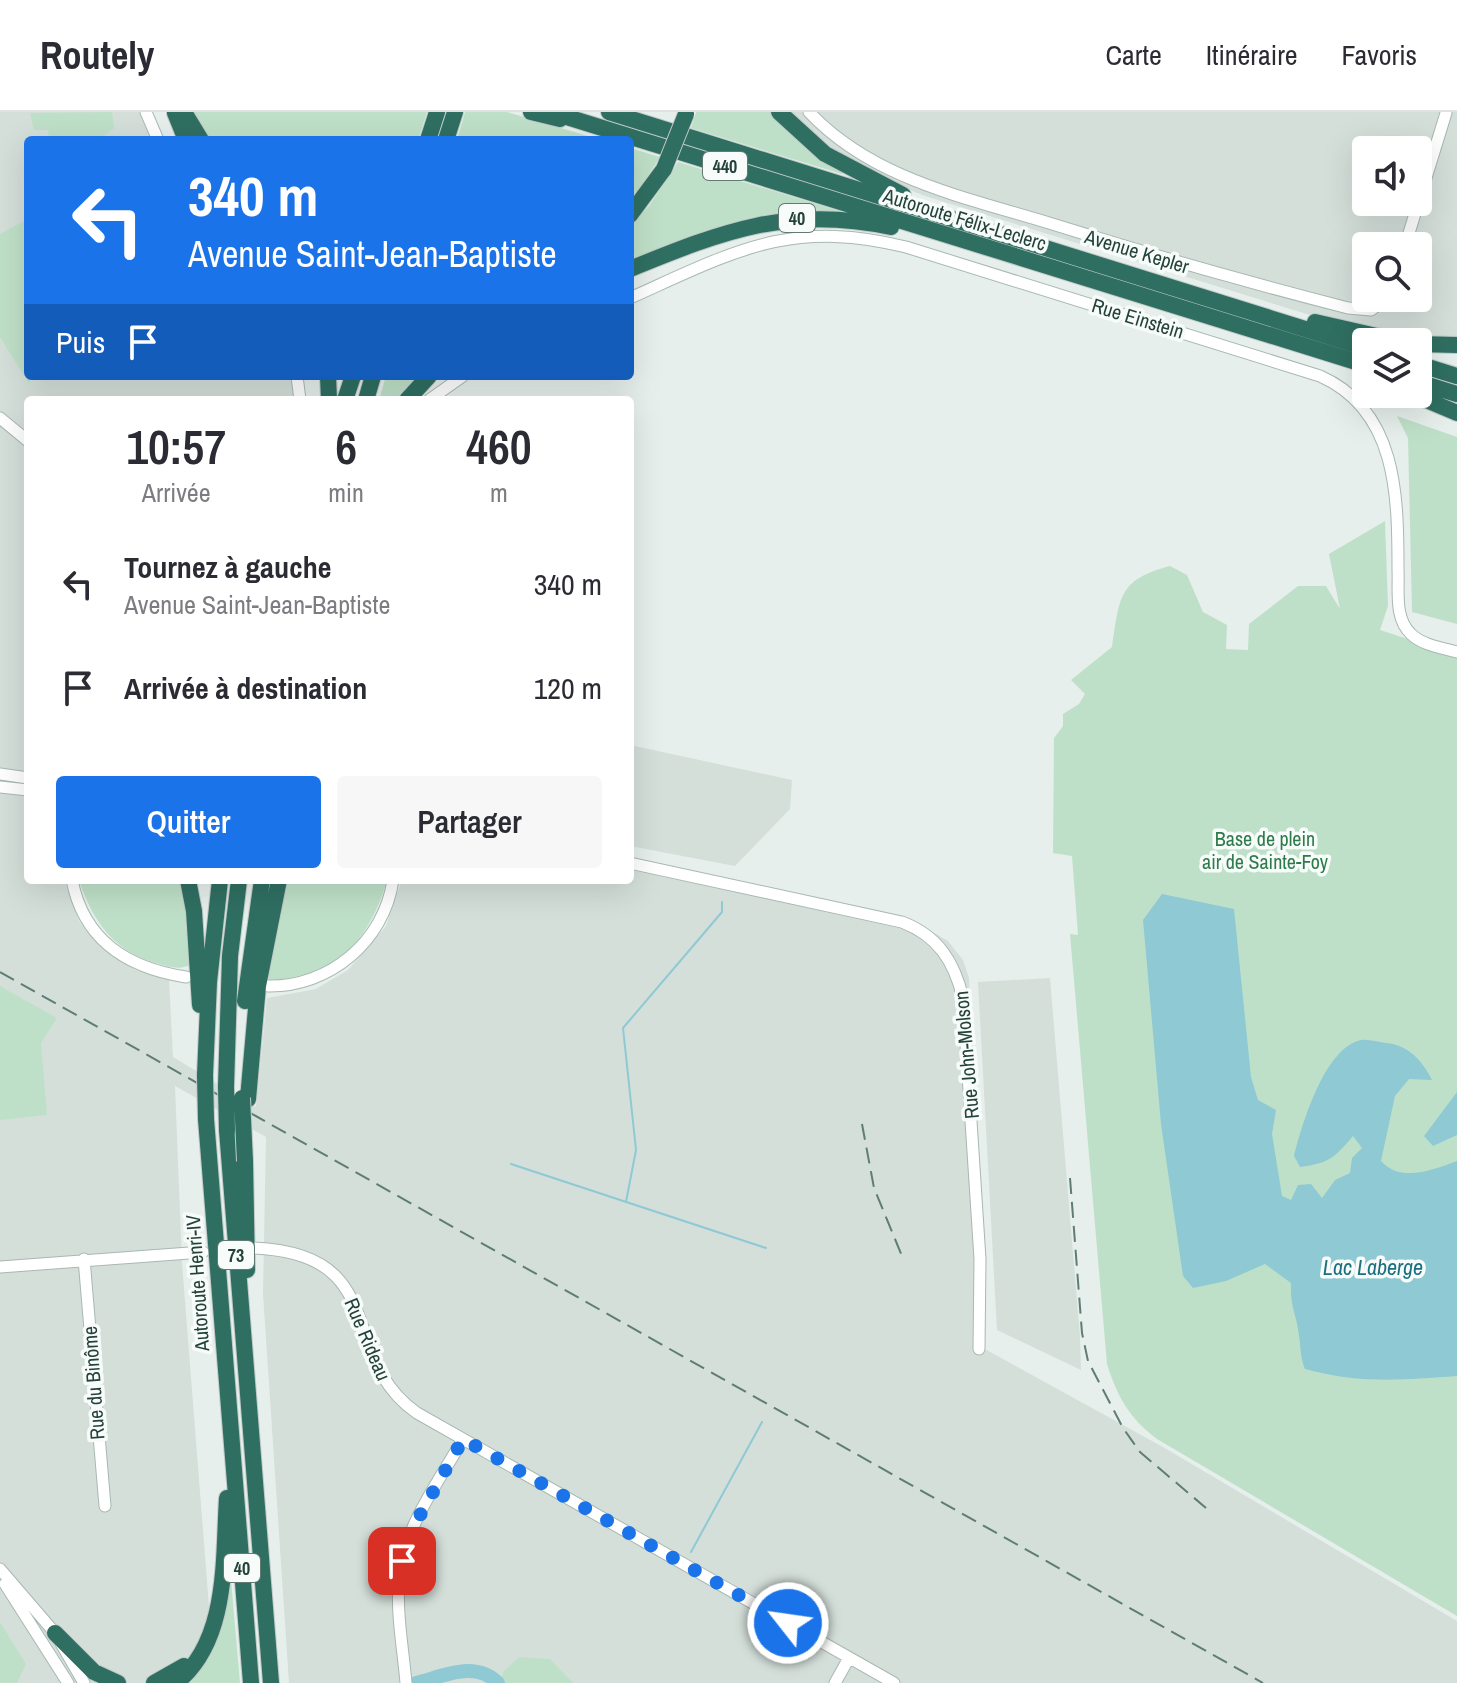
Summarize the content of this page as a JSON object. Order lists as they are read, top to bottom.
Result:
{
  "streets": {
    "highway": [
      "440",
      "40",
      "Autoroute Félix-Leclerc",
      "73",
      "Autoroute Henri-IV"
    ],
    "street": [
      "Avenue Kepler",
      "Rue Einstein",
      "Rue John-Molson",
      "Rue Rideau",
      "Rue du Binôme"
    ]
  },
  "crossings": [
    ["40", "Autoroute Félix-Leclerc"],
    ["40", "Autoroute Henri-IV"]
  ],
  "water": ["Lac Laberge"],
  "parks": ["Base de plein air de Sainte-Foy"],
  "page": {
    "header": "Routely",
    "nav": ["Carte", "Itinéraire", "Favoris"],
    "turn": ["340 m", "Avenue Saint-Jean-Baptiste"],
    "then": "Puis",
    "eta": [
      "10:57",
      "Arrivée",
      "6",
      "min",
      "460",
      "m"
    ],
    "list": [
      {
        "name": "Tournez à gauche",
        "note": "Avenue Saint-Jean-Baptiste",
        "value": "340 m"
      },
      {
        "name": "Arrivée à destination",
        "value": "120 m"
      }
    ],
    "buttons": ["Quitter", "Partager"]
  }
}
